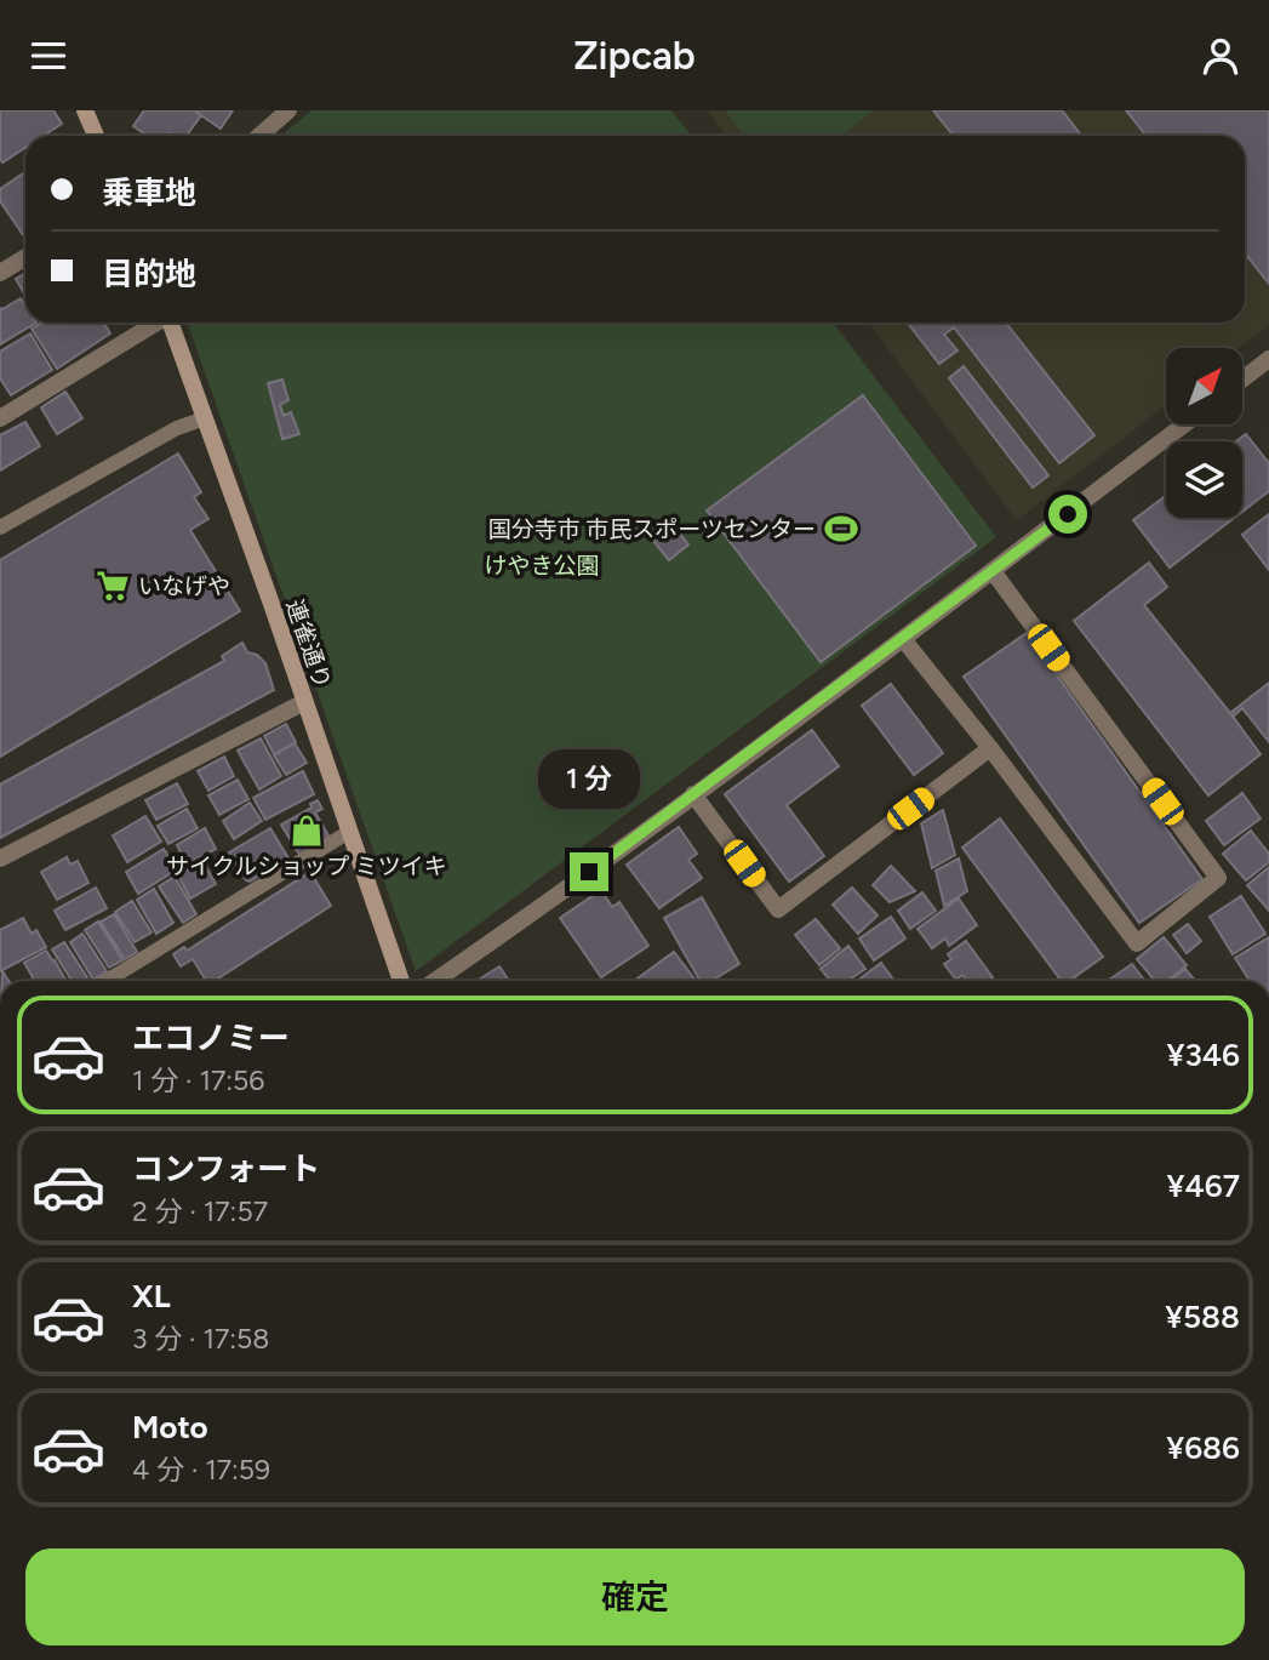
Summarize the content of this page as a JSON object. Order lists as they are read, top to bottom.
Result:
{
  "streets": {
    "main road": ["連雀通り"]
  },
  "parks": ["けやき公園"],
  "places": {
    "sports": ["国分寺市 市民スポーツセンター"],
    "supermarket": ["いなげや"],
    "shop": ["サイクルショップ ミツイキ"]
  },
  "north": "top right",
  "page": {
    "header": "Zipcab",
    "banner": ["乗車地", "目的地"],
    "bubble": "1 分",
    "list": [
      {
        "name": "エコノミー",
        "note": "1 分 · 17:56",
        "value": "¥346"
      },
      {
        "name": "コンフォート",
        "note": "2 分 · 17:57",
        "value": "¥467"
      },
      {
        "name": "XL",
        "note": "3 分 · 17:58",
        "value": "¥588"
      },
      {
        "name": "Moto",
        "note": "4 分 · 17:59",
        "value": "¥686"
      }
    ],
    "buttons": "確定"
  }
}
